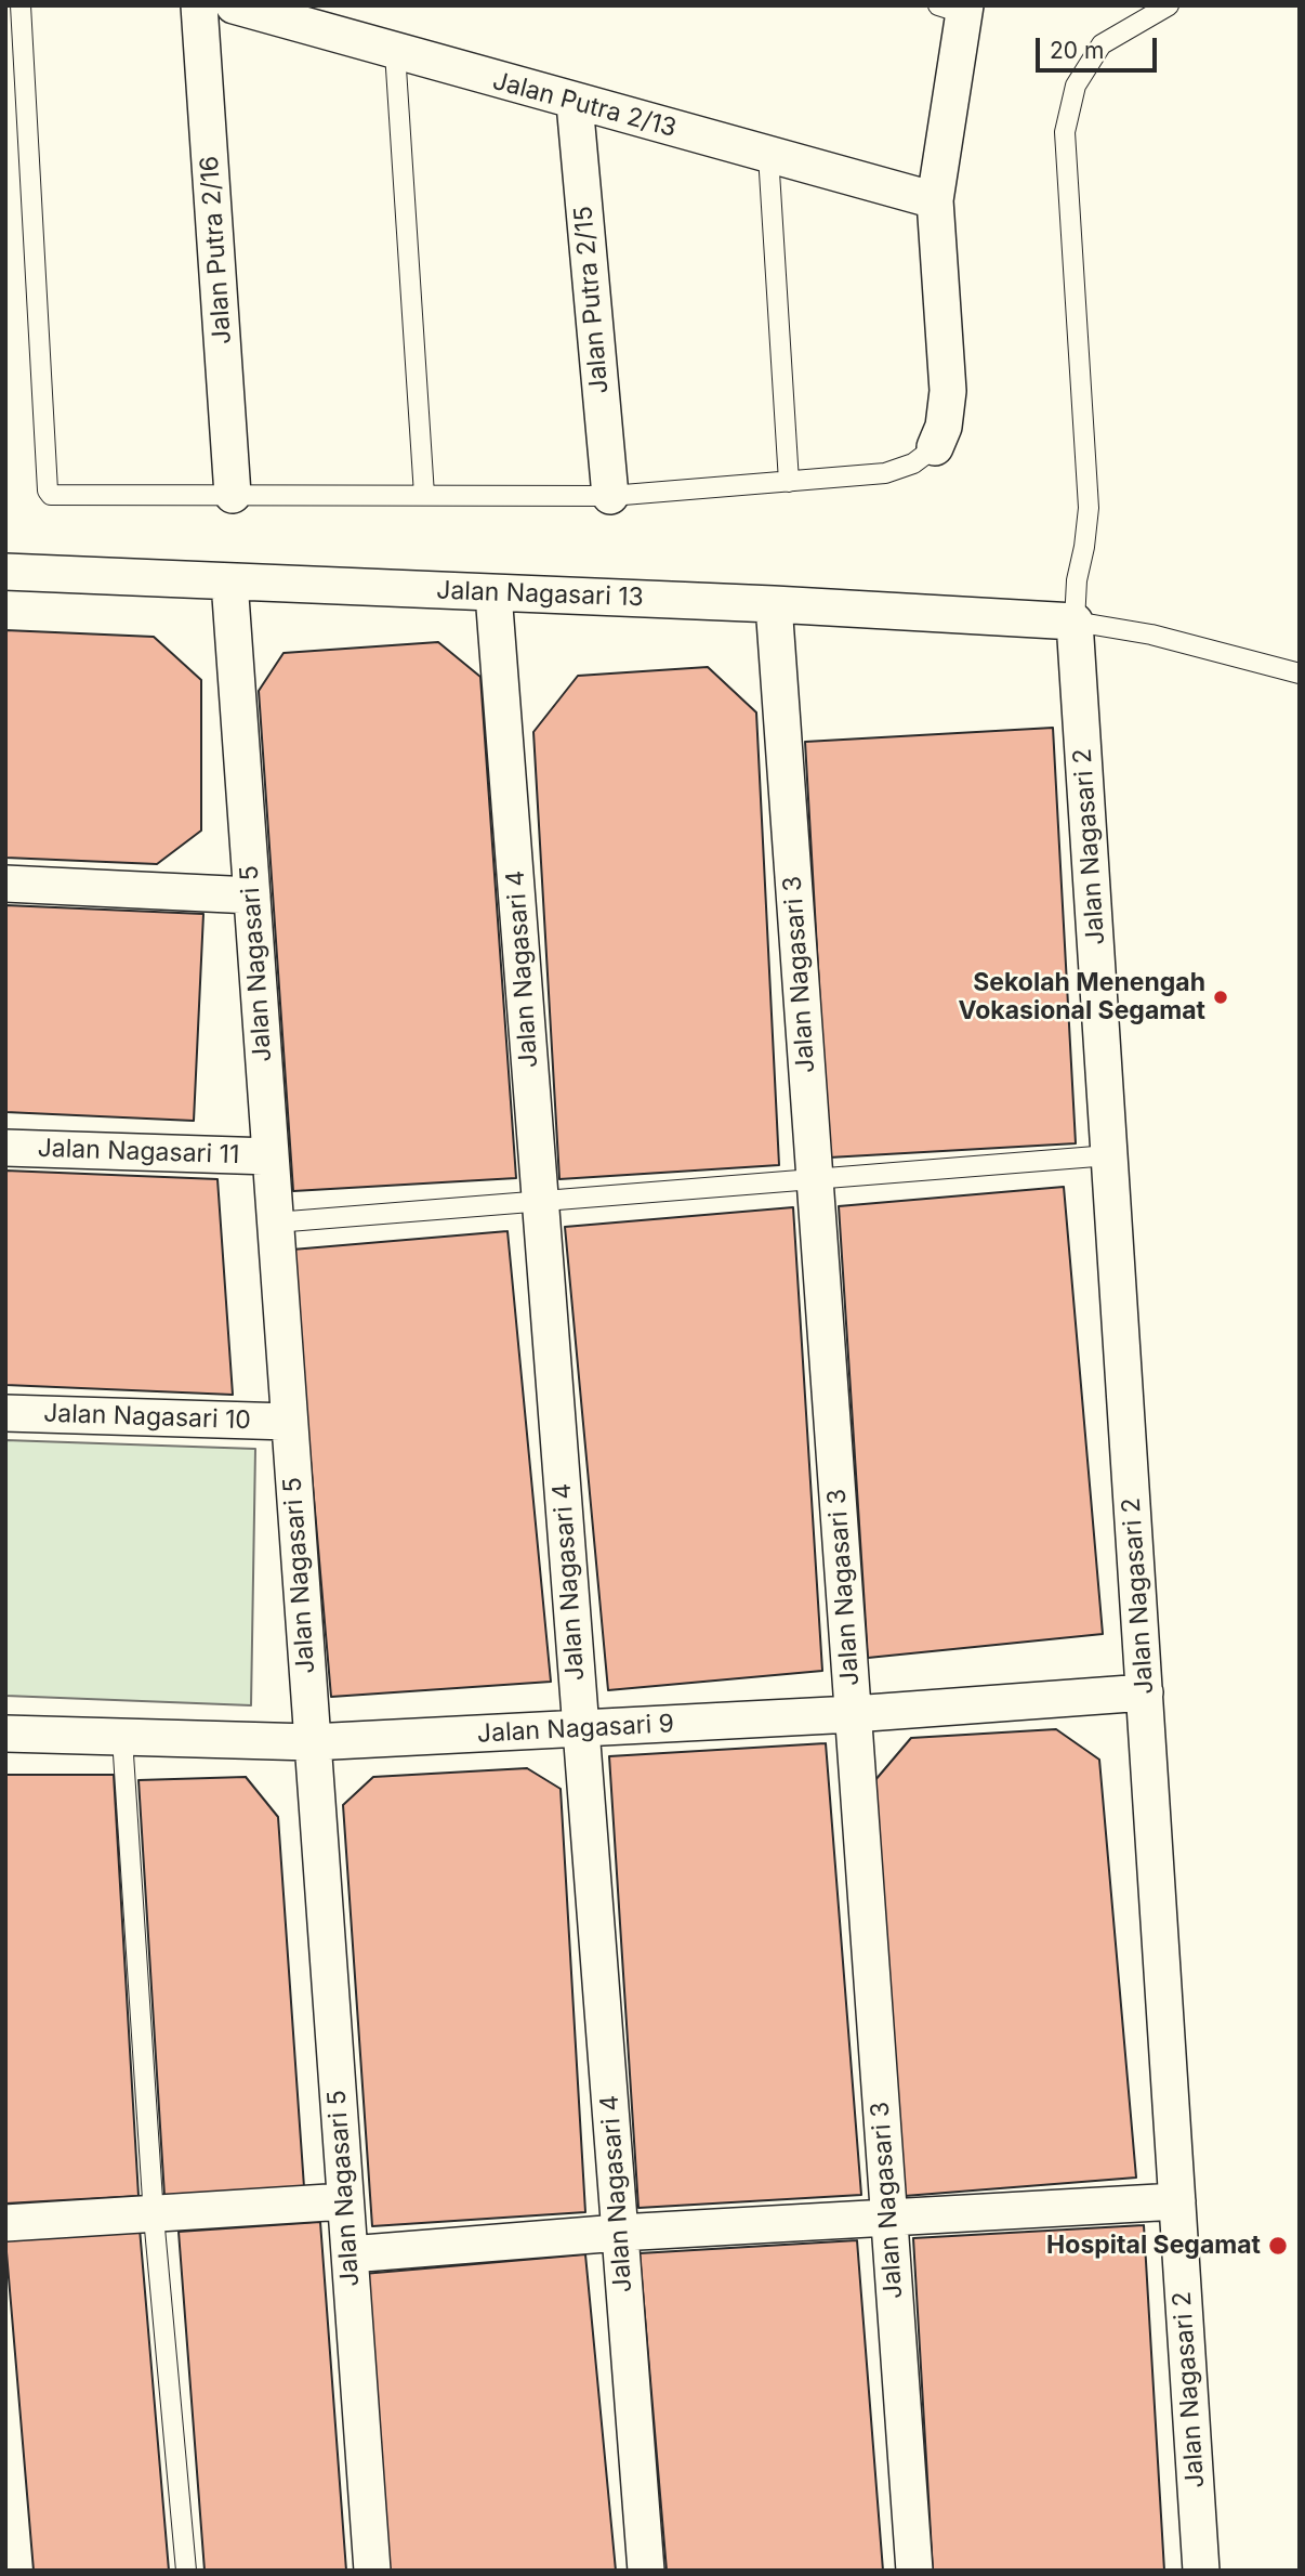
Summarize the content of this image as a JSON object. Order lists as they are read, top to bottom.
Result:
{
  "streets": {
    "street": [
      "Jalan Putra 2/13",
      "Jalan Putra 2/16",
      "Jalan Putra 2/15",
      "Jalan Nagasari 13",
      "Jalan Nagasari 2",
      "Jalan Nagasari 5",
      "Jalan Nagasari 4",
      "Jalan Nagasari 3",
      "Jalan Nagasari 11",
      "Jalan Nagasari 10",
      "Jalan Nagasari 9"
    ]
  },
  "crossings": [
    ["Jalan Putra 2/13", "Jalan Putra 2/15"],
    ["Jalan Nagasari 13", "Jalan Nagasari 2"],
    ["Jalan Nagasari 13", "Jalan Nagasari 5"],
    ["Jalan Nagasari 13", "Jalan Nagasari 4"],
    ["Jalan Nagasari 13", "Jalan Nagasari 3"],
    ["Jalan Nagasari 2", "Jalan Nagasari 9"],
    ["Jalan Nagasari 5", "Jalan Nagasari 11"],
    ["Jalan Nagasari 5", "Jalan Nagasari 10"],
    ["Jalan Nagasari 5", "Jalan Nagasari 9"],
    ["Jalan Nagasari 4", "Jalan Nagasari 9"],
    ["Jalan Nagasari 3", "Jalan Nagasari 9"]
  ],
  "places": ["Sekolah Menengah Vokasional Segamat", "Hospital Segamat"],
  "scale_bar": "20 m"
}
